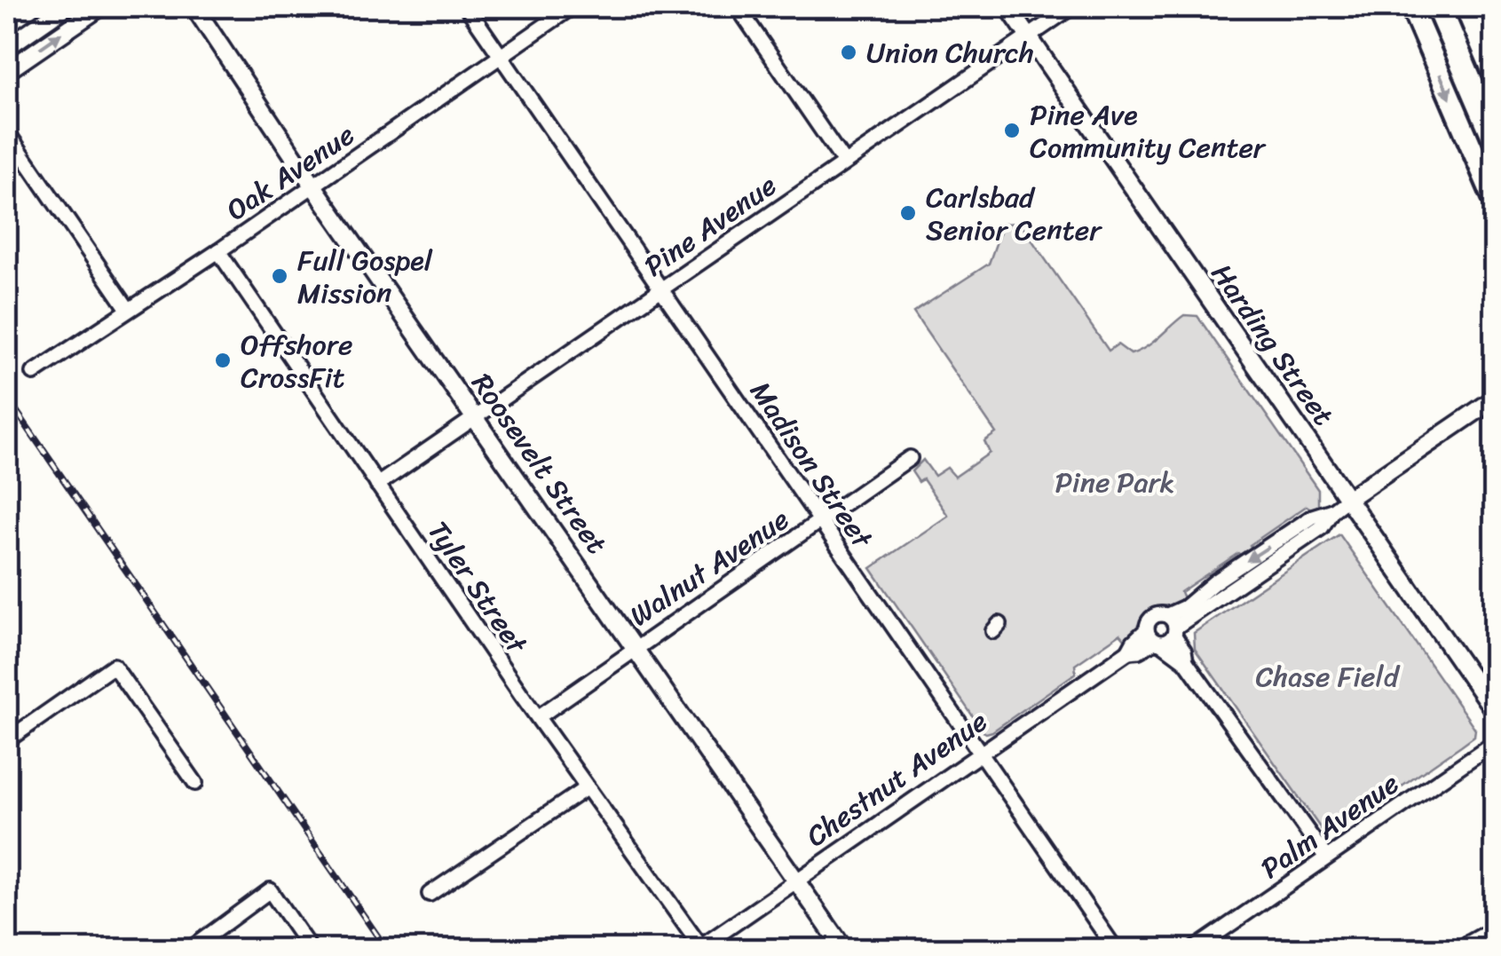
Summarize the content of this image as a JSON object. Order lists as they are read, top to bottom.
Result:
{
  "streets": {
    "main road": ["Harding Street", "Roosevelt Street", "Chestnut Avenue"],
    "street": [
      "Oak Avenue",
      "Pine Avenue",
      "Madison Street",
      "Walnut Avenue",
      "Tyler Street",
      "Palm Avenue"
    ]
  },
  "crossings": [
    ["Oak Avenue", "Roosevelt Street"],
    ["Oak Avenue", "Madison Street"],
    ["Oak Avenue", "Tyler Street"],
    ["Pine Avenue", "Harding Street"],
    ["Pine Avenue", "Roosevelt Street"],
    ["Pine Avenue", "Madison Street"],
    ["Pine Avenue", "Tyler Street"],
    ["Harding Street", "Chestnut Avenue"],
    ["Roosevelt Street", "Walnut Avenue"],
    ["Roosevelt Street", "Chestnut Avenue"],
    ["Madison Street", "Walnut Avenue"],
    ["Madison Street", "Chestnut Avenue"],
    ["Walnut Avenue", "Tyler Street"],
    ["Tyler Street", "Chestnut Avenue"]
  ],
  "parks": ["Pine Park", "Chase Field"],
  "places": [
    "Union Church",
    "Pine Ave Community Center",
    "Carlsbad Senior Center",
    "Full Gospel Mission",
    "Offshore CrossFit"
  ]
}
